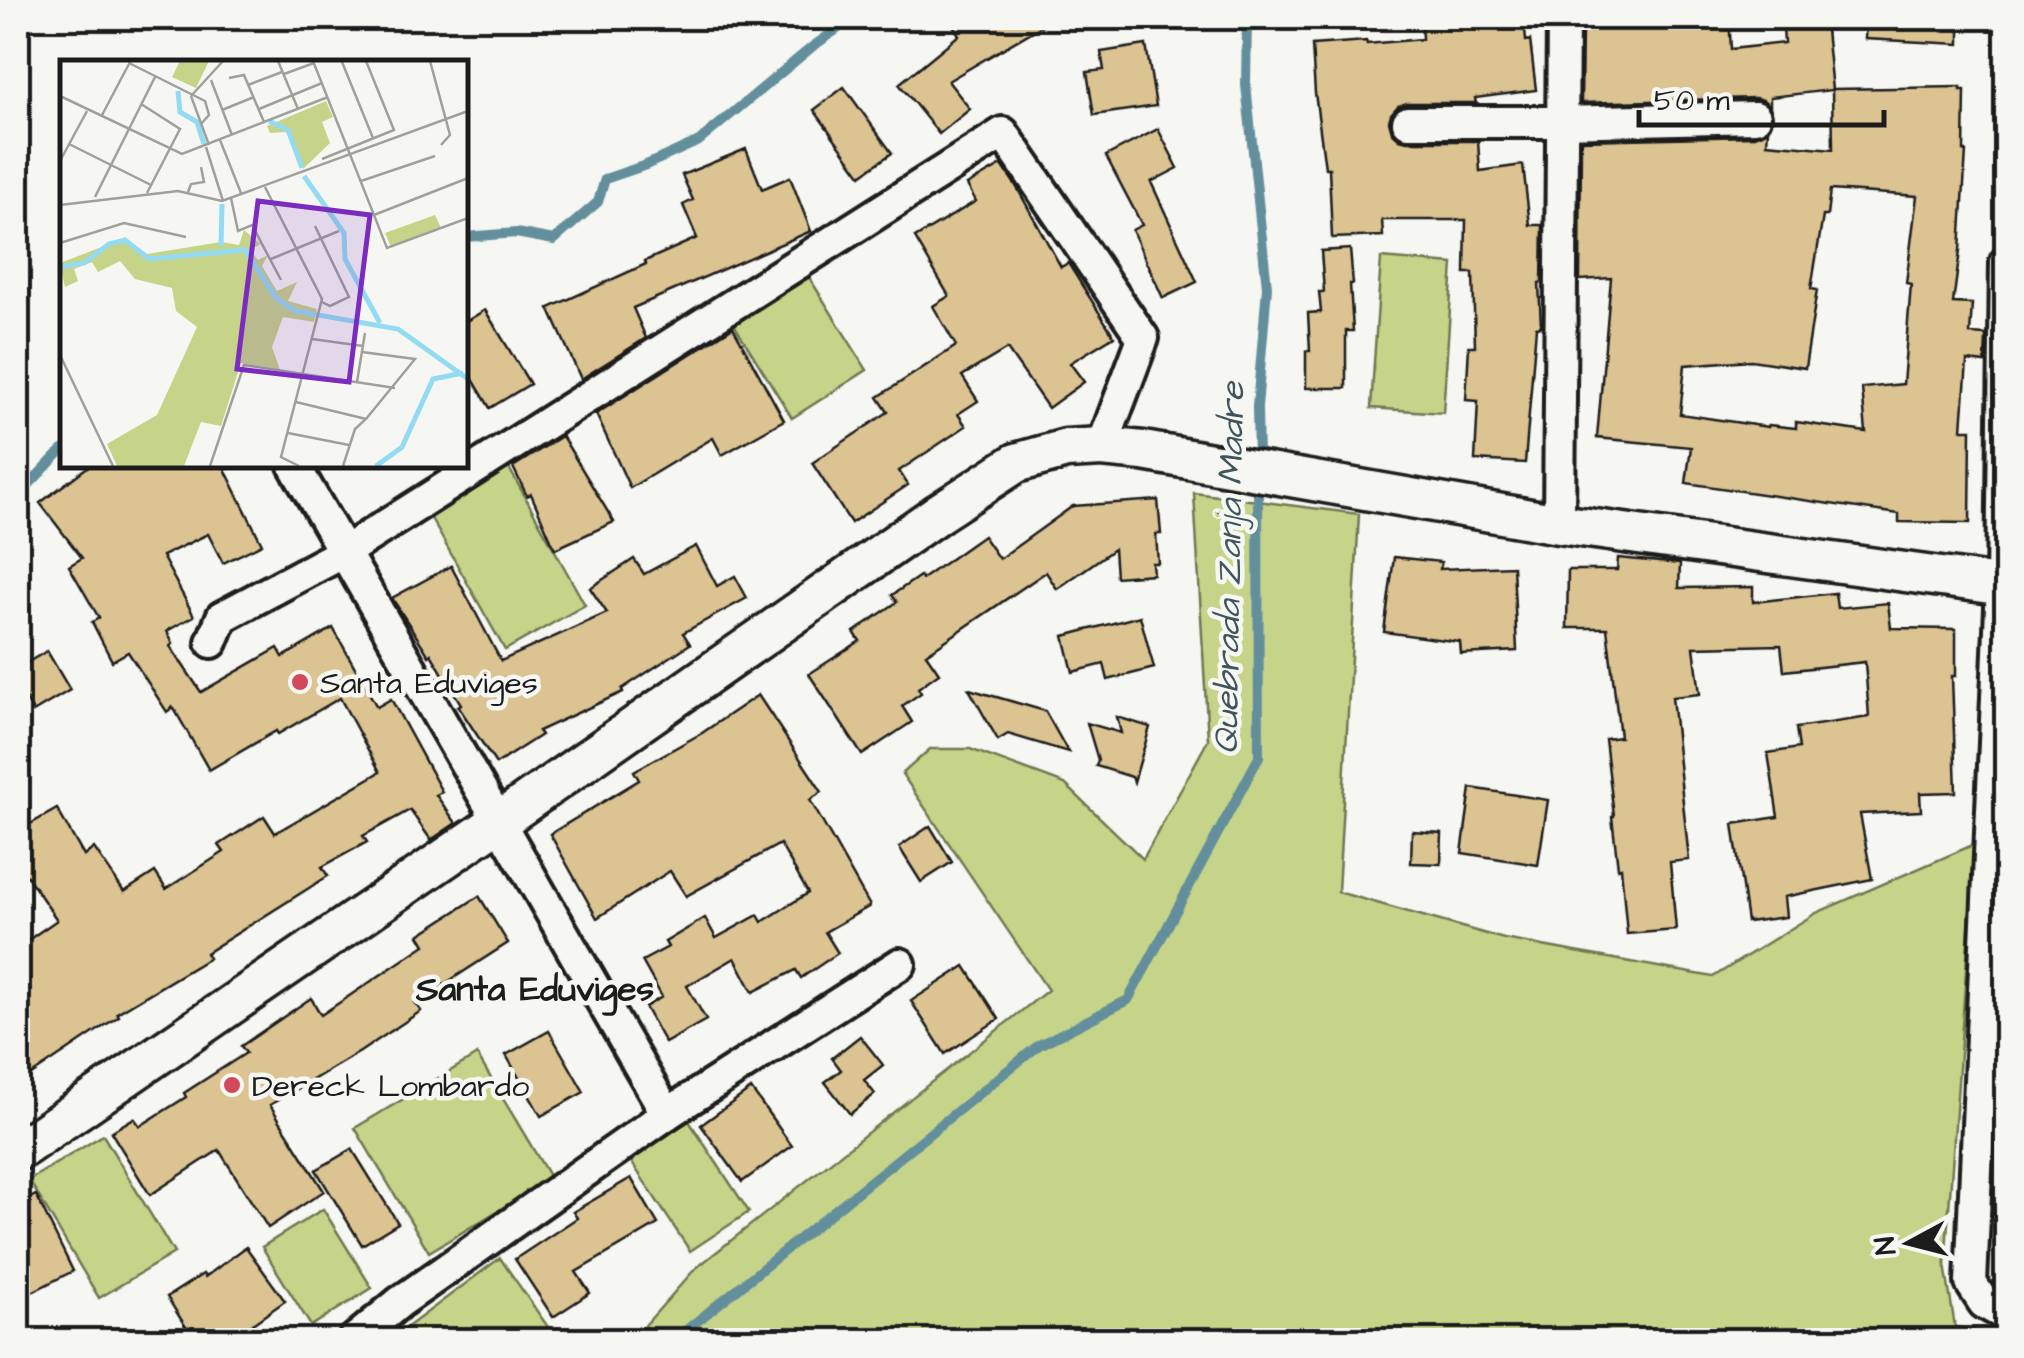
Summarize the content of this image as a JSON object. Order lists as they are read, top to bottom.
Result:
{
  "districts": ["Santa Eduviges"],
  "water": ["Quebrada Zanja Madre"],
  "places": ["Santa Eduviges", "Dereck Lombardo"],
  "scale_bar": "50 m",
  "north": "left"
}
